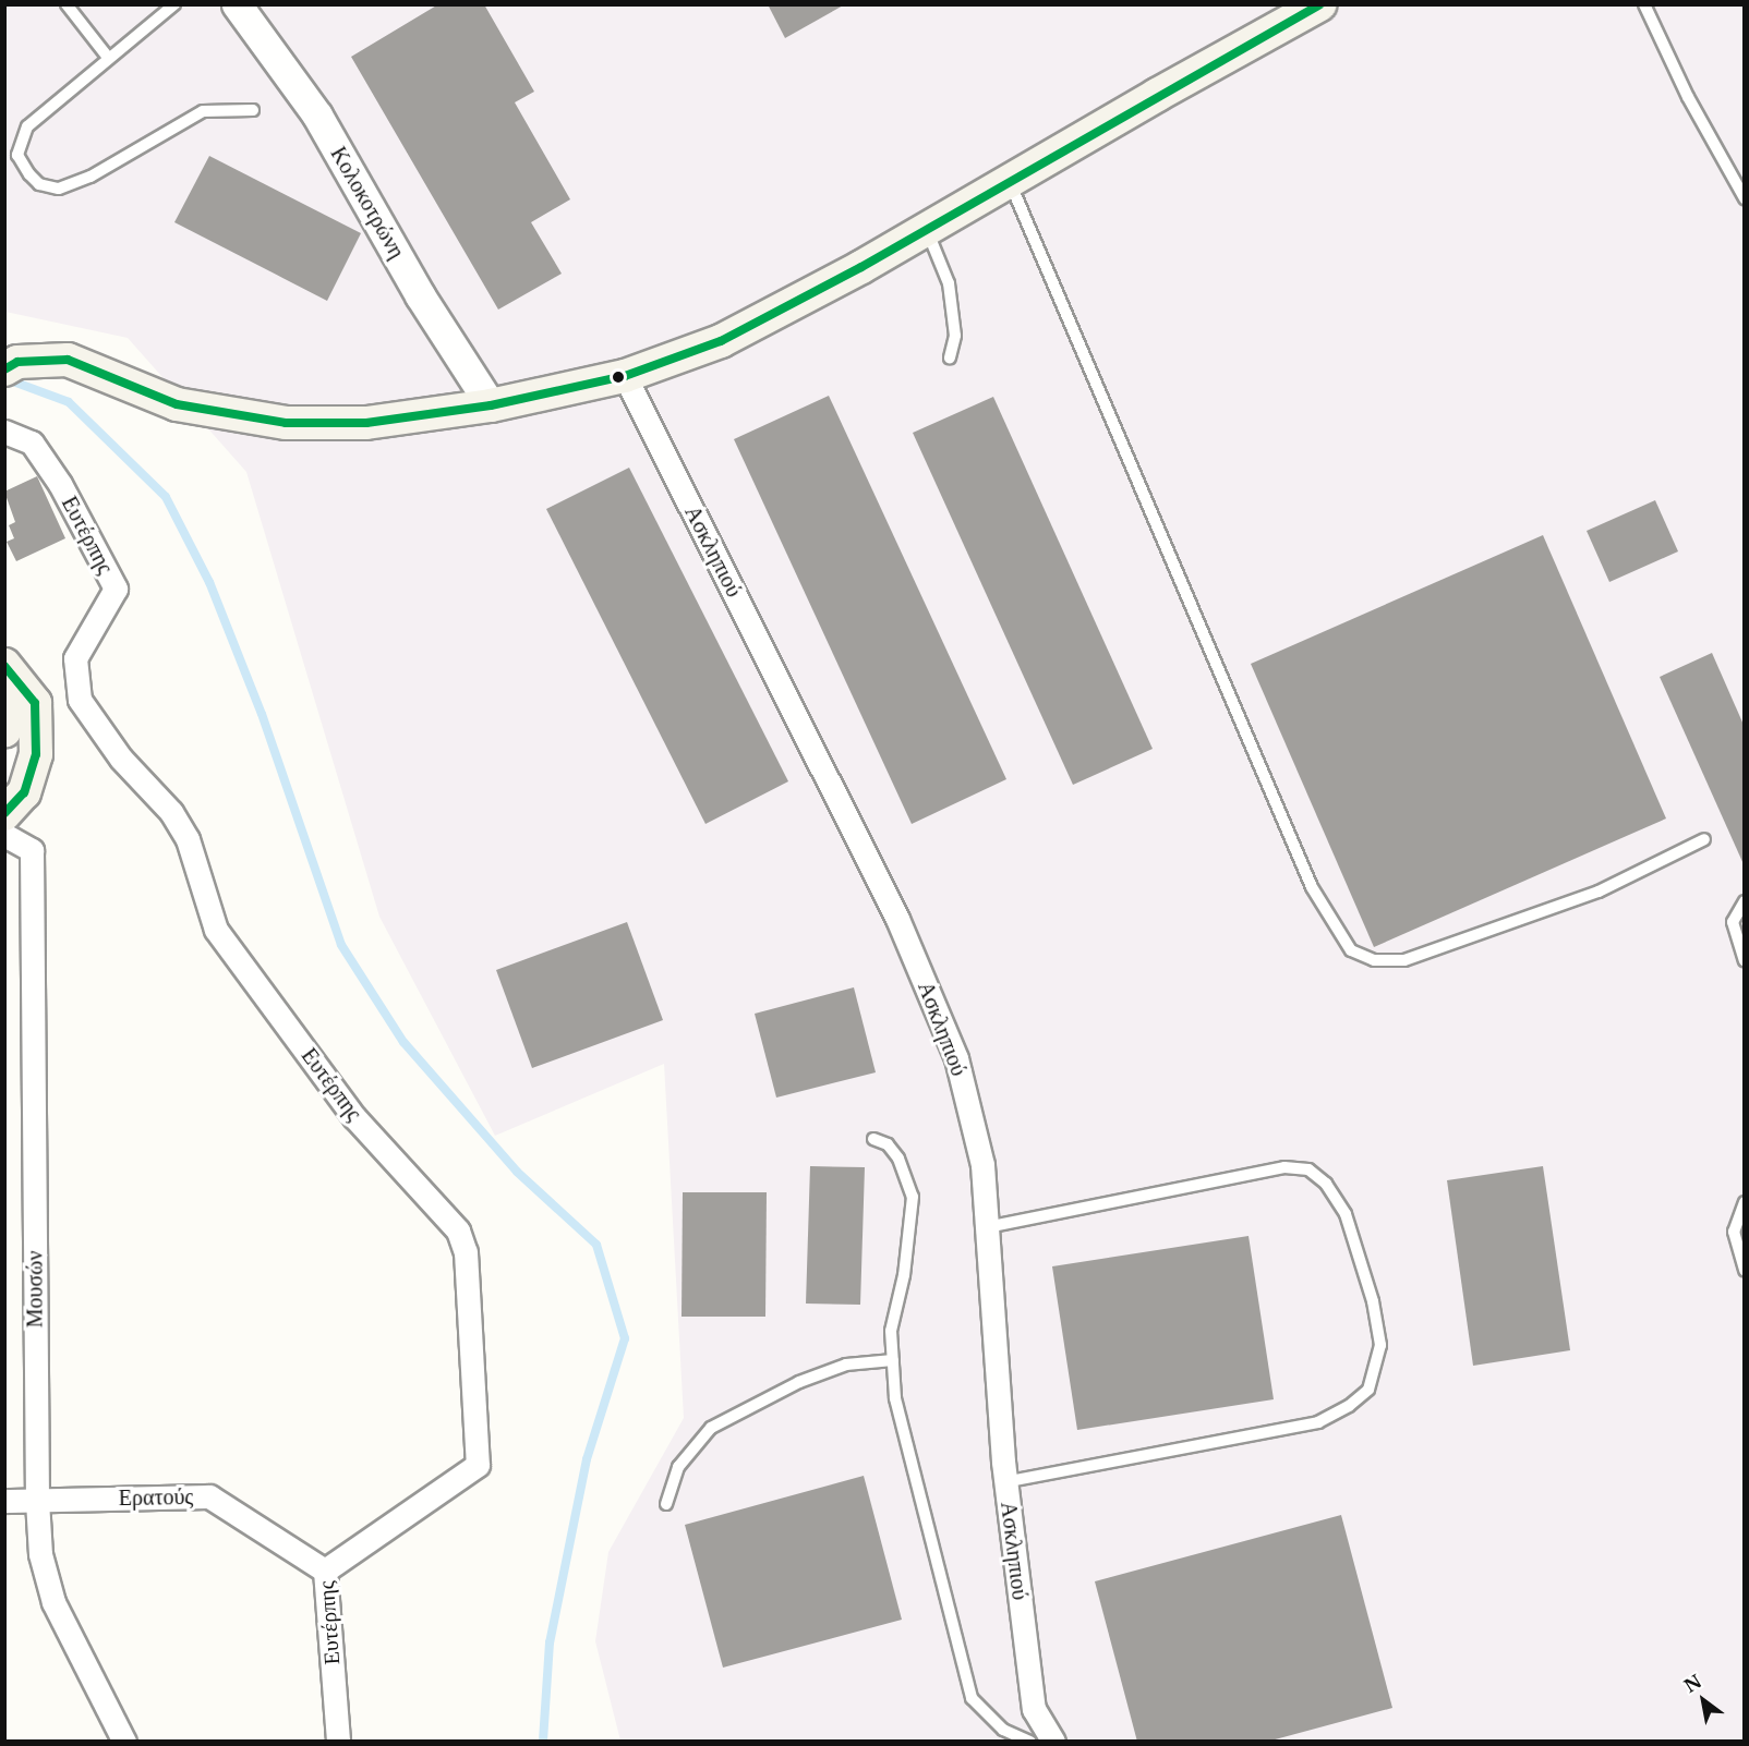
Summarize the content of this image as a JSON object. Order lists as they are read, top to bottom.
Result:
{
  "streets": {
    "street": [
      "Κολοκοτρώνη",
      "Ευτέρπης",
      "Ασκληπιού",
      "Μουσών",
      "Ερατούς"
    ]
  },
  "crossings": [
    ["Ευτέρπης", "Ερατούς"],
    ["Μουσών", "Ερατούς"]
  ],
  "north": "top left"
}
